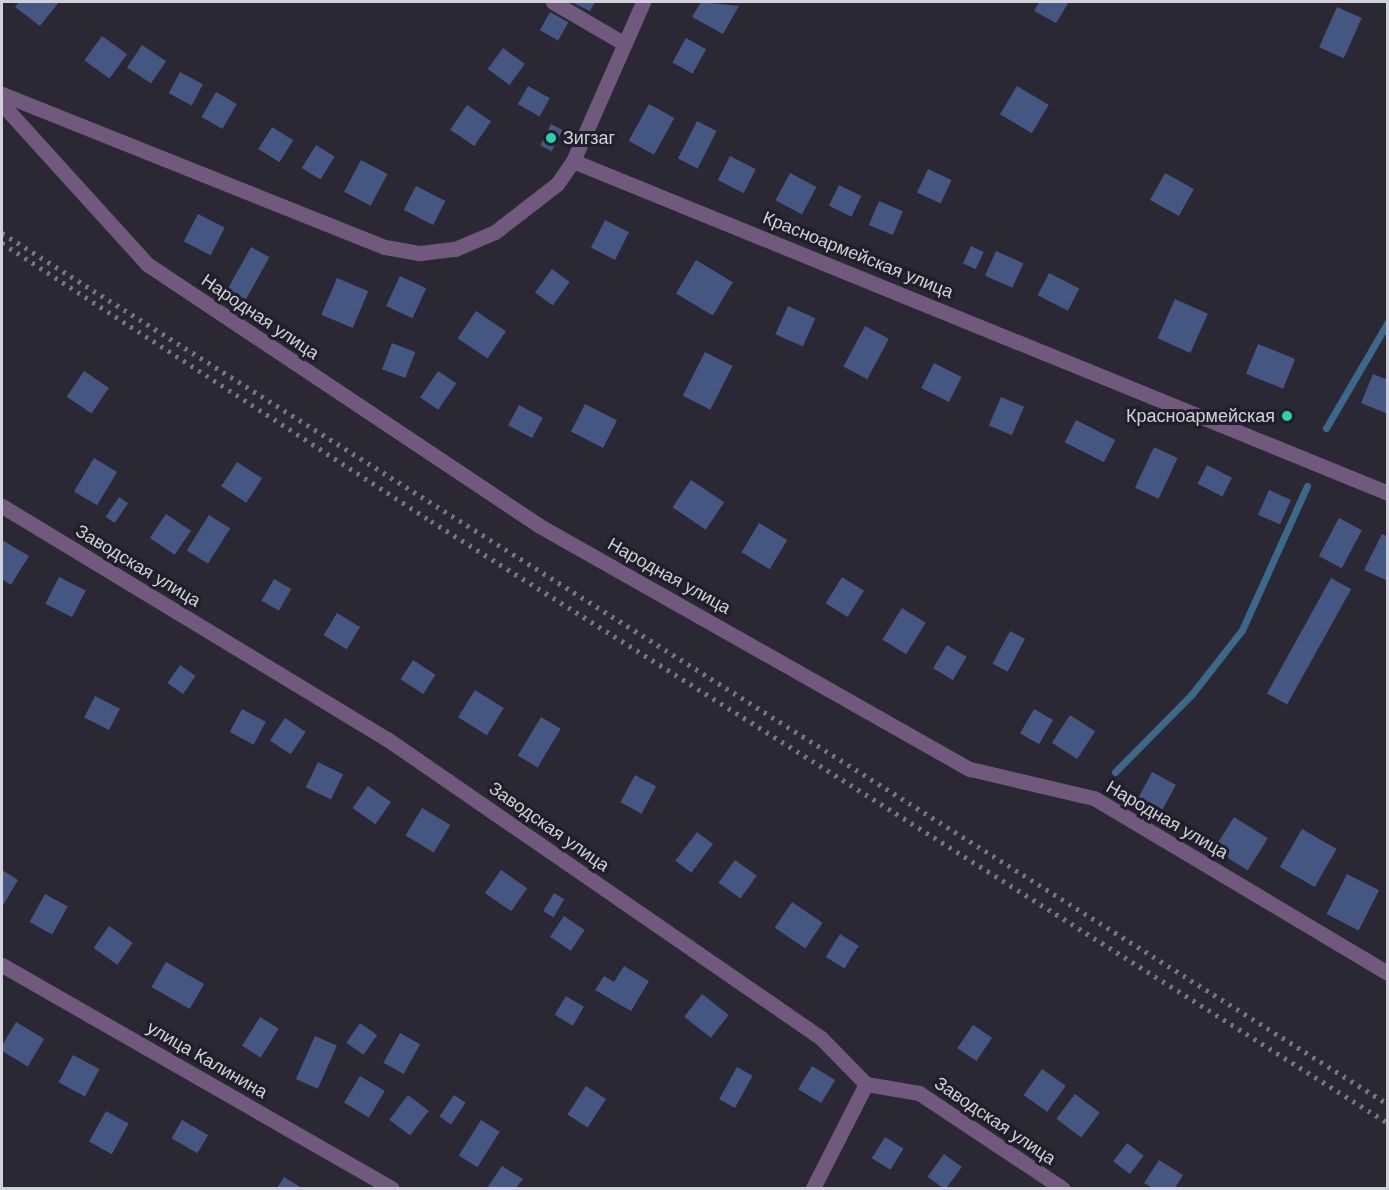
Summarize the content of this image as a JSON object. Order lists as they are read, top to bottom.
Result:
{
  "streets": {
    "street": [
      "Красноармейская улица",
      "Народная улица",
      "Заводская улица",
      "улица Калинина"
    ]
  },
  "places": ["Зигзаг", "Красноармейская"]
}
